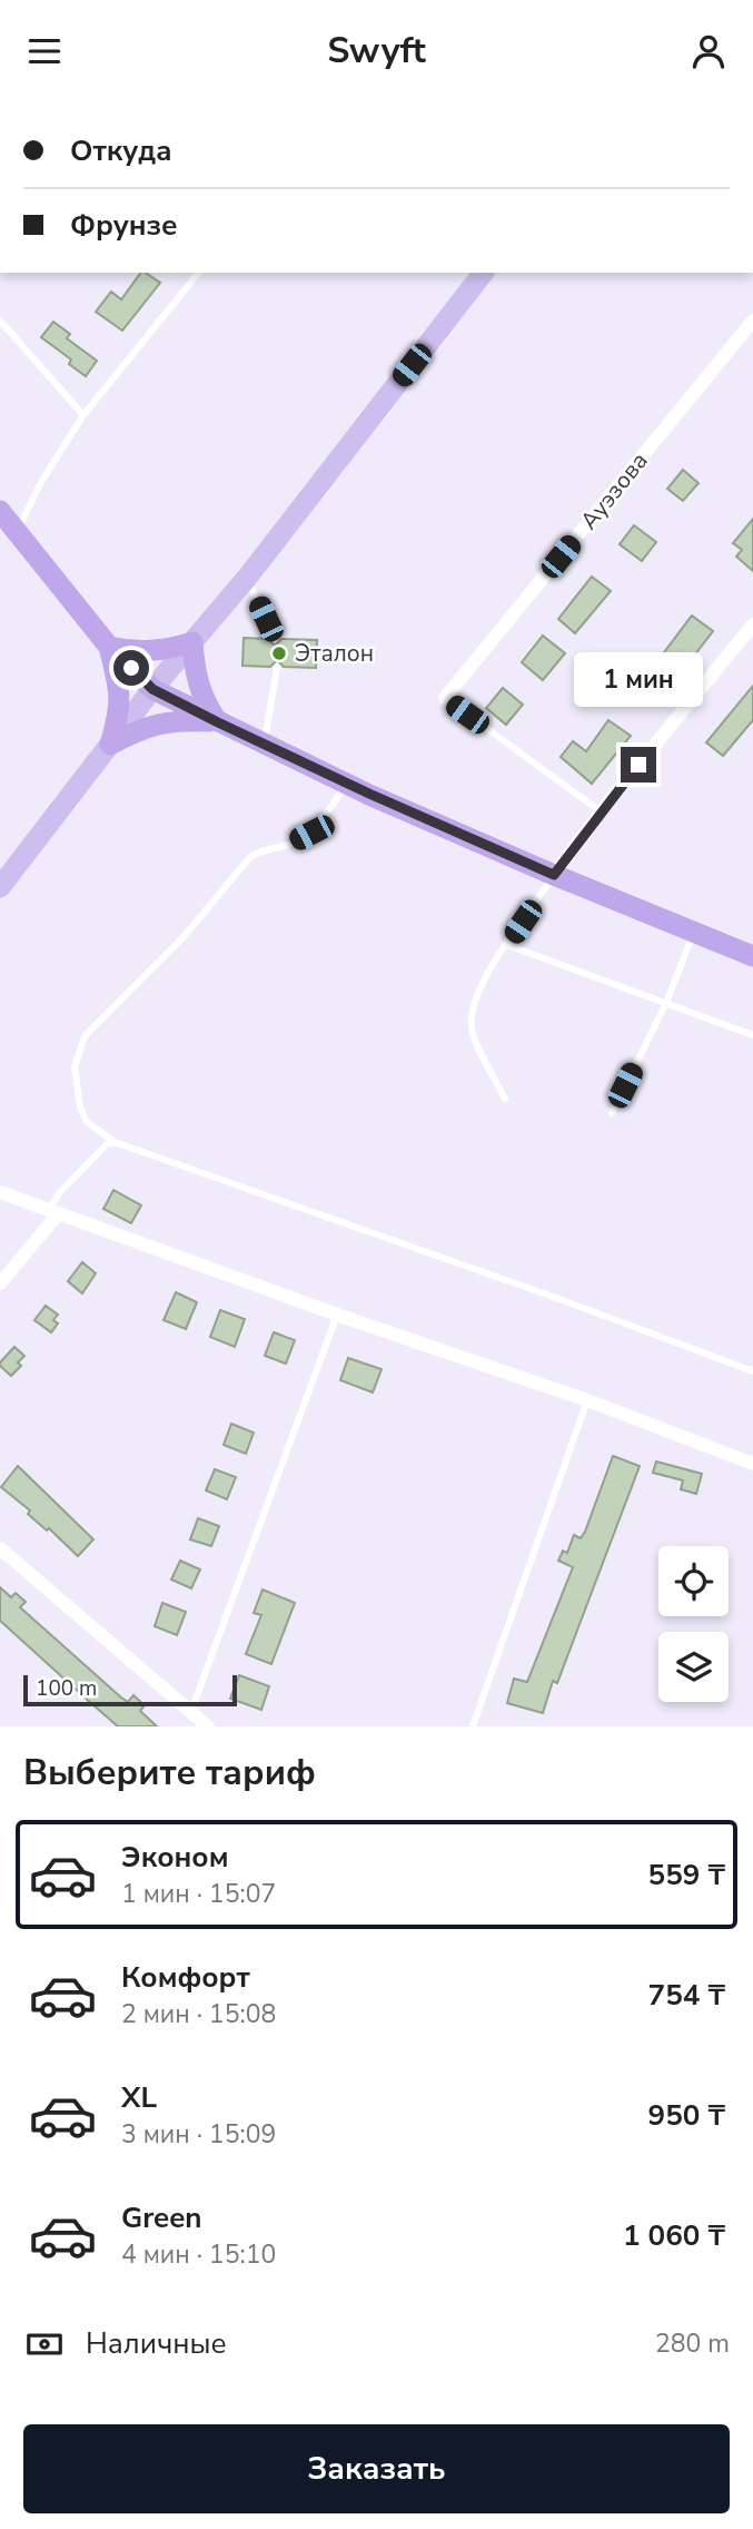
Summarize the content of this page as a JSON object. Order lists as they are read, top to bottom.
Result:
{
  "streets": {
    "street": ["Ауэзова"]
  },
  "places": ["Эталон"],
  "scale_bar": "100 m",
  "page": {
    "header": "Swyft",
    "banner": ["Откуда", "Фрунзе"],
    "bubble": "1 мин",
    "scale": "100 m",
    "heading": "Выберите тариф",
    "list": [
      {
        "name": "Эконом",
        "note": "1 мин · 15:07",
        "value": "559 ₸"
      },
      {
        "name": "Комфорт",
        "note": "2 мин · 15:08",
        "value": "754 ₸"
      },
      {
        "name": "XL",
        "note": "3 мин · 15:09",
        "value": "950 ₸"
      },
      {
        "name": "Green",
        "note": "4 мин · 15:10",
        "value": "1 060 ₸"
      }
    ],
    "pay": ["Наличные", "280 m"],
    "buttons": "Заказать"
  }
}
